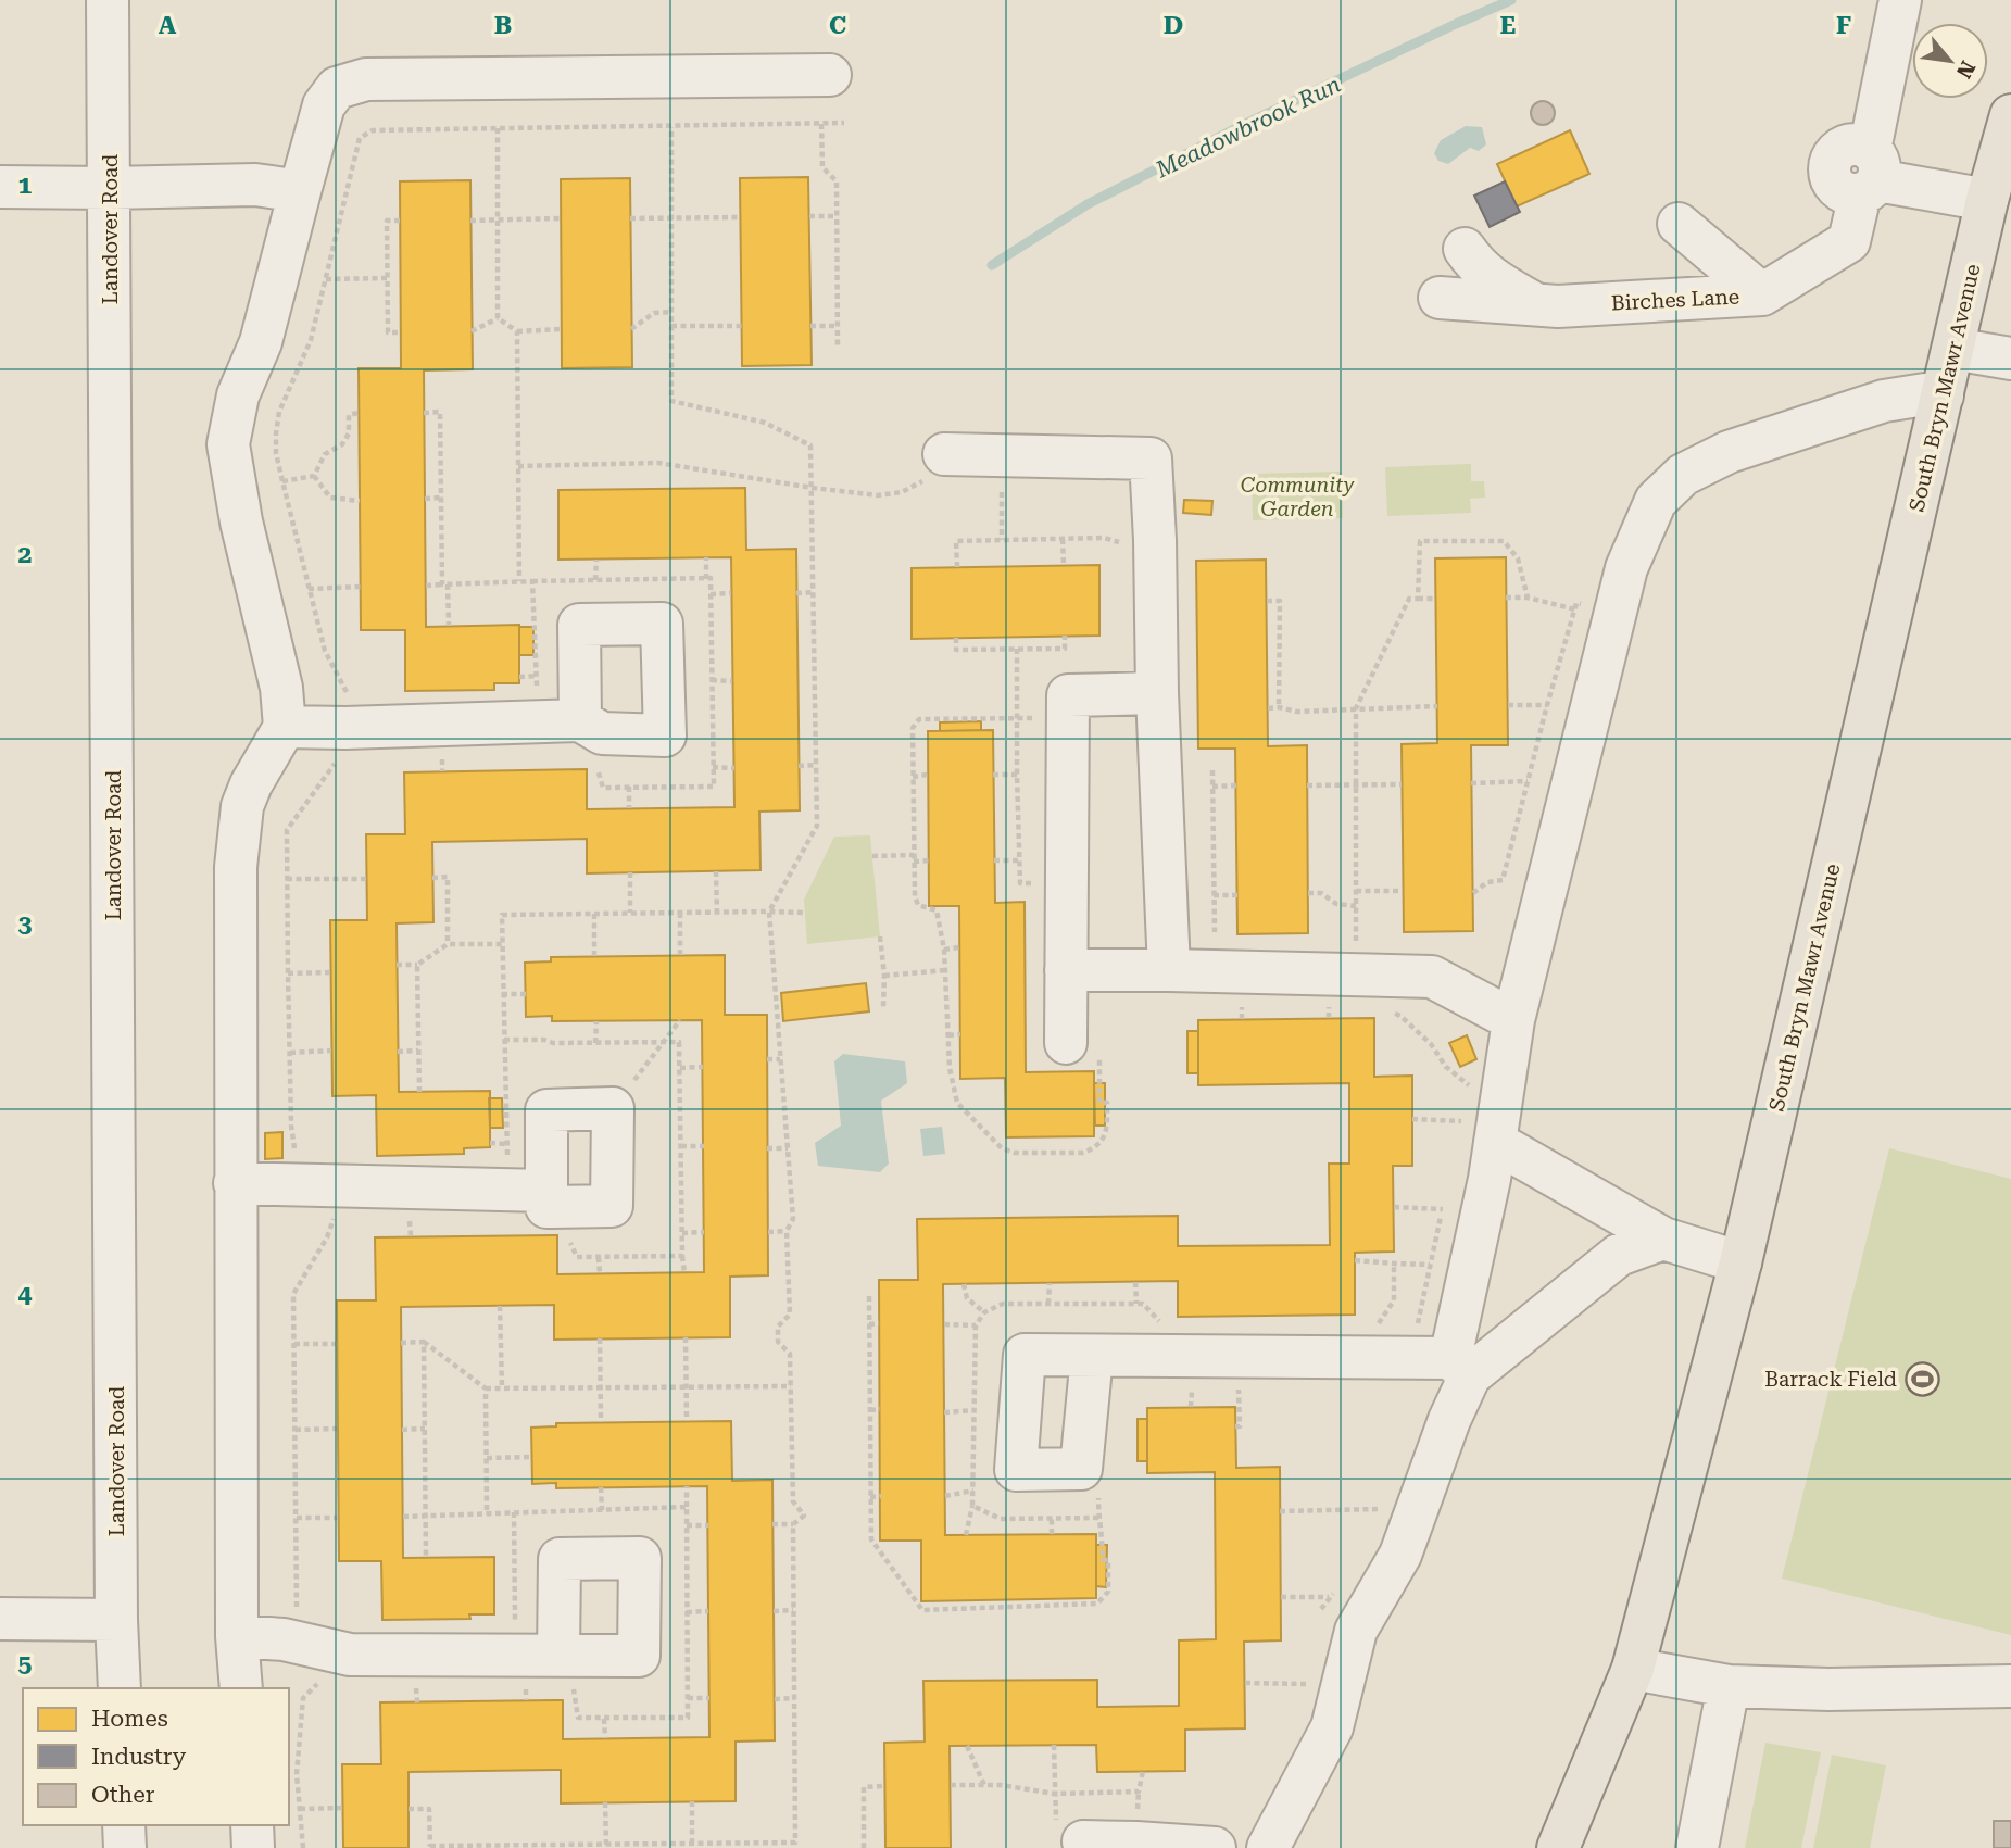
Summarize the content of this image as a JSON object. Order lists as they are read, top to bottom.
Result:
{
  "streets": {
    "main road": ["South Bryn Mawr Avenue"],
    "street": ["Landover Road", "Birches Lane"]
  },
  "water": ["Meadowbrook Run"],
  "parks": ["Community Garden"],
  "places": {
    "sports": ["Barrack Field"]
  },
  "legend": ["Homes", "Industry", "Other"],
  "north": "bottom right",
  "grid": {
    "columns": [
      "A",
      "B",
      "C",
      "D",
      "E",
      "F"
    ],
    "rows": [
      "1",
      "2",
      "3",
      "4",
      "5"
    ]
  }
}
